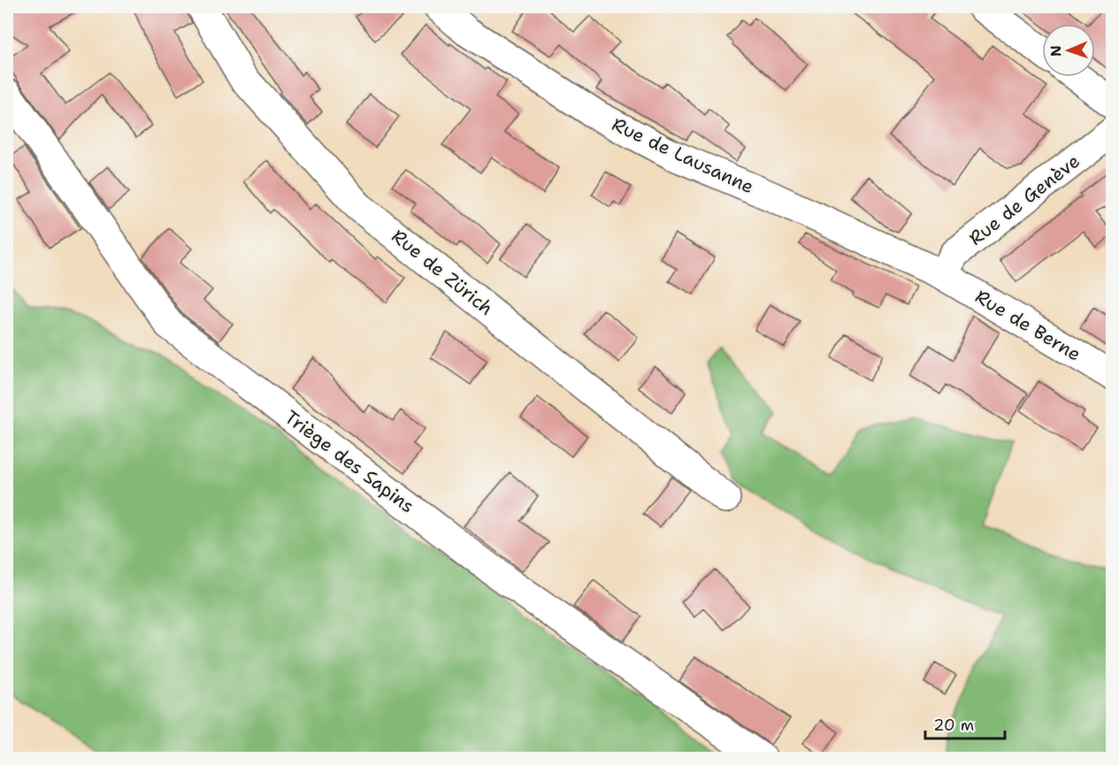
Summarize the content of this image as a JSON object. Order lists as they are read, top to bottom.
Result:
{
  "streets": {
    "street": [
      "Rue de Lausanne",
      "Rue de Genève",
      "Rue de Zürich",
      "Rue de Berne",
      "Triège des Sapins"
    ]
  },
  "crossings": [
    ["Rue de Lausanne", "Rue de Genève"],
    ["Rue de Lausanne", "Rue de Berne"],
    ["Rue de Genève", "Rue de Berne"]
  ],
  "scale_bar": "20 m",
  "north": "left"
}
